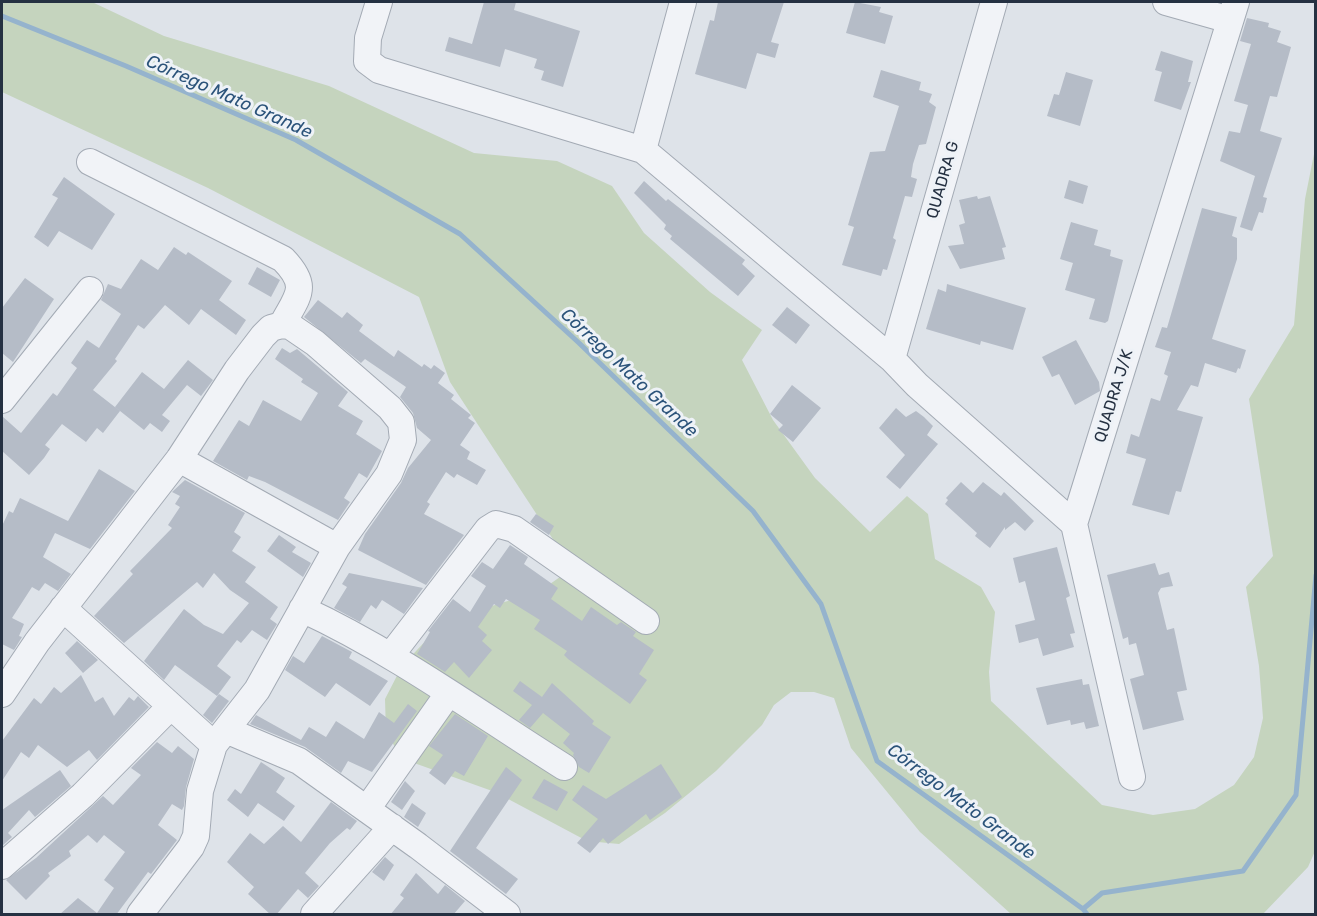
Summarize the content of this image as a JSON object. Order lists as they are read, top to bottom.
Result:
{
  "streets": {
    "street": ["QUADRA G", "QUADRA J/K"]
  },
  "water": ["Córrego Mato Grande"]
}
